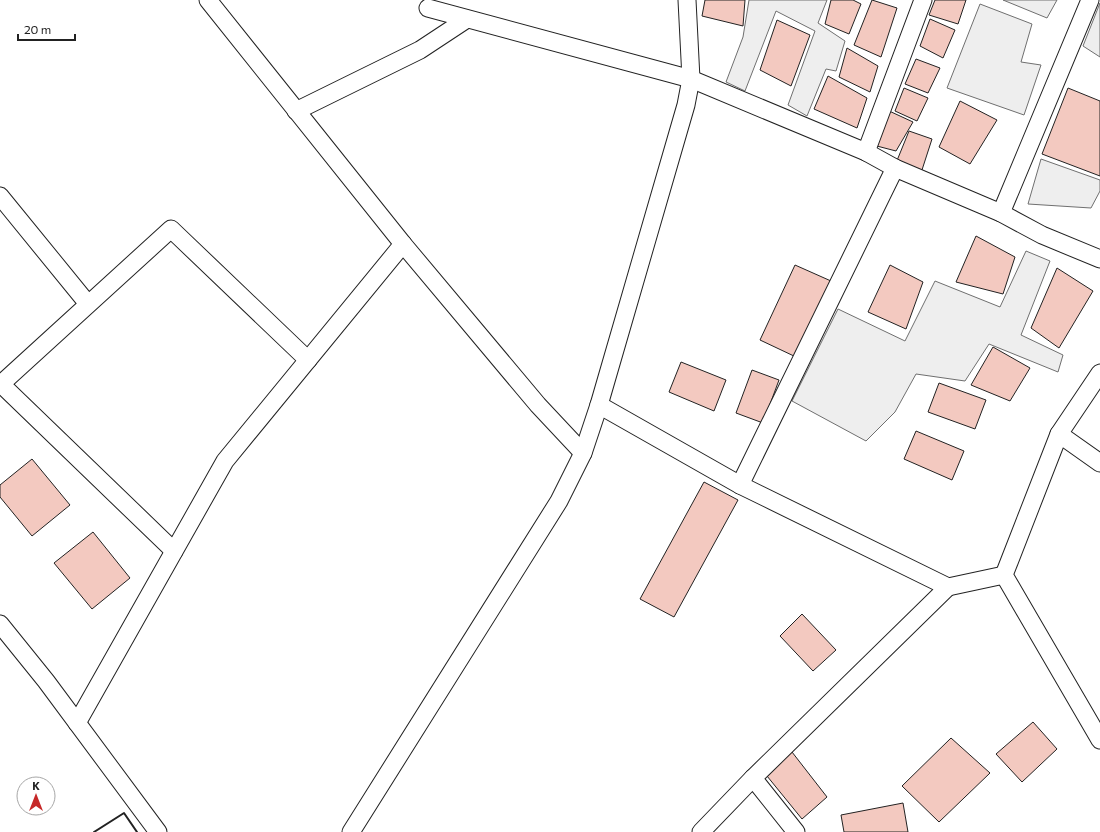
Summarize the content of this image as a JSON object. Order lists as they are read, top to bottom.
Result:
{
  "scale_bar": "20 m",
  "north": "top"
}
